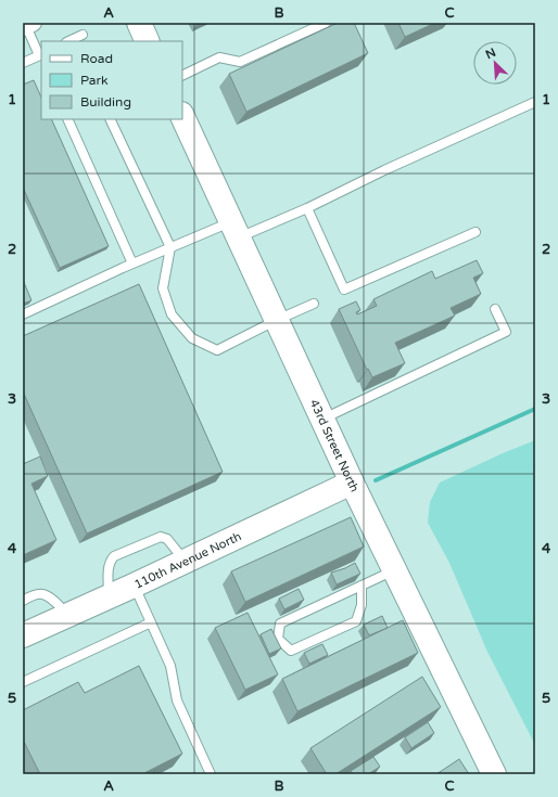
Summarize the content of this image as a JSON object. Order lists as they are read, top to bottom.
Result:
{
  "streets": {
    "street": ["43rd Street North", "110th Avenue North"]
  },
  "crossings": [
    ["43rd Street North", "110th Avenue North"]
  ],
  "legend": ["Road", "Park", "Building"],
  "north": "top left",
  "grid": {
    "columns": ["A", "B", "C"],
    "rows": [
      "1",
      "2",
      "3",
      "4",
      "5"
    ]
  }
}
